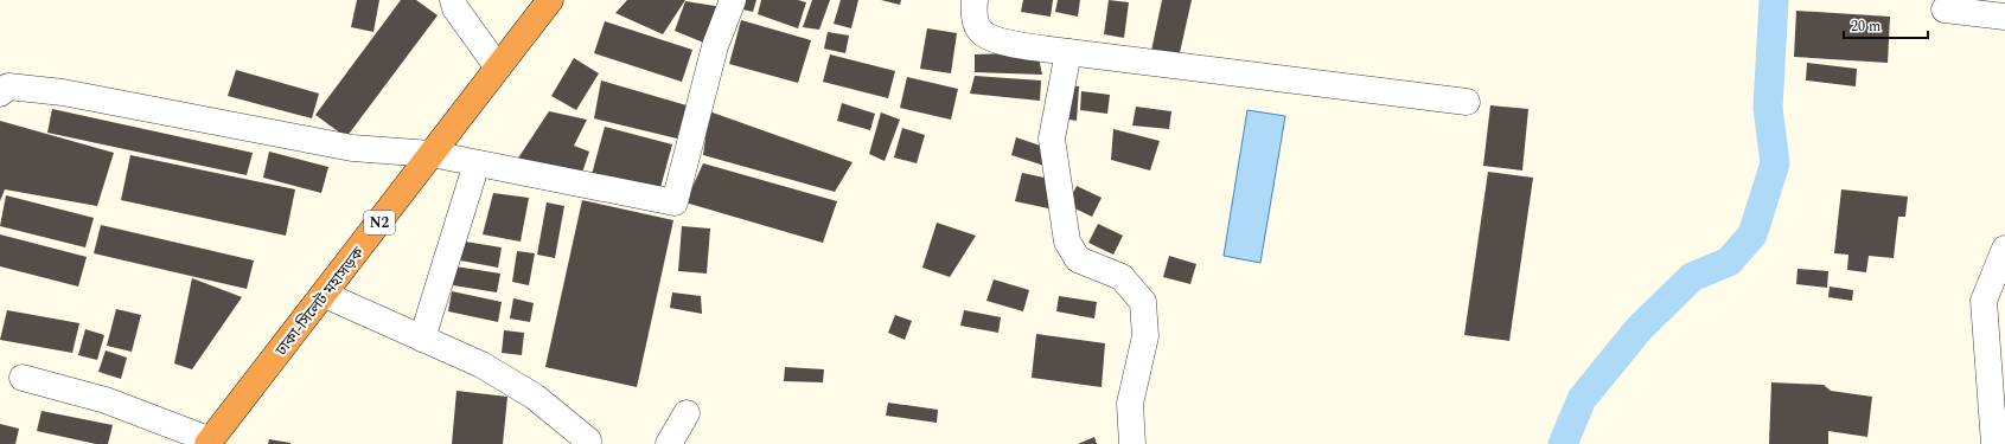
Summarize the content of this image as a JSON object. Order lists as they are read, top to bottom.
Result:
{
  "streets": {
    "highway": ["N2", "ঢাকা-সিলেট মহাসড়ক"]
  },
  "scale_bar": "20 m"
}
